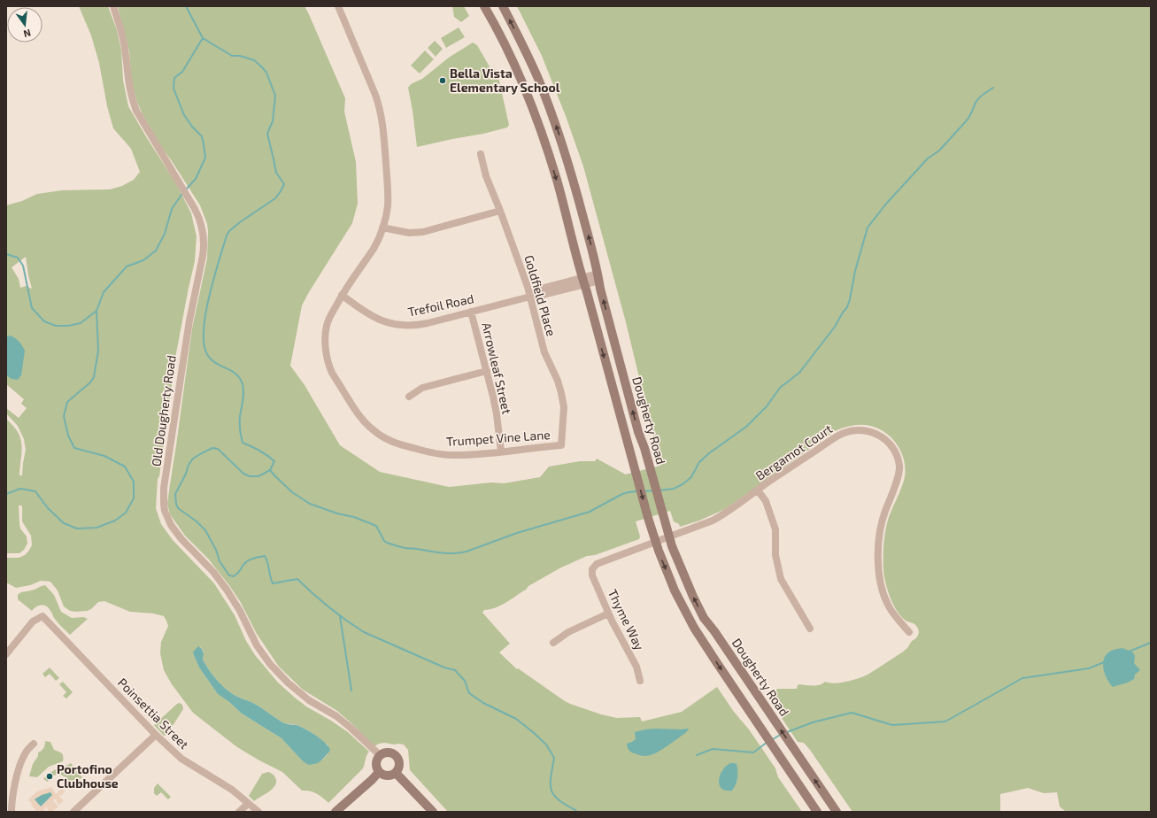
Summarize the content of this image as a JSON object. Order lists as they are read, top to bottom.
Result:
{
  "streets": {
    "main road": ["Dougherty Road"],
    "street": [
      "Goldfield Place",
      "Trefoil Road",
      "Arrowleaf Street",
      "Old Dougherty Road",
      "Trumpet Vine Lane",
      "Bergamot Court",
      "Thyme Way",
      "Poinsettia Street"
    ]
  },
  "crossings": [
    ["Goldfield Place", "Trefoil Road"],
    ["Goldfield Place", "Trumpet Vine Lane"],
    ["Trefoil Road", "Arrowleaf Street"],
    ["Trefoil Road", "Dougherty Road"],
    ["Trefoil Road", "Trumpet Vine Lane"],
    ["Arrowleaf Street", "Trumpet Vine Lane"],
    ["Dougherty Road", "Bergamot Court"],
    ["Bergamot Court", "Thyme Way"]
  ],
  "places": ["Bella Vista Elementary School", "Portofino Clubhouse"],
  "north": "bottom"
}
